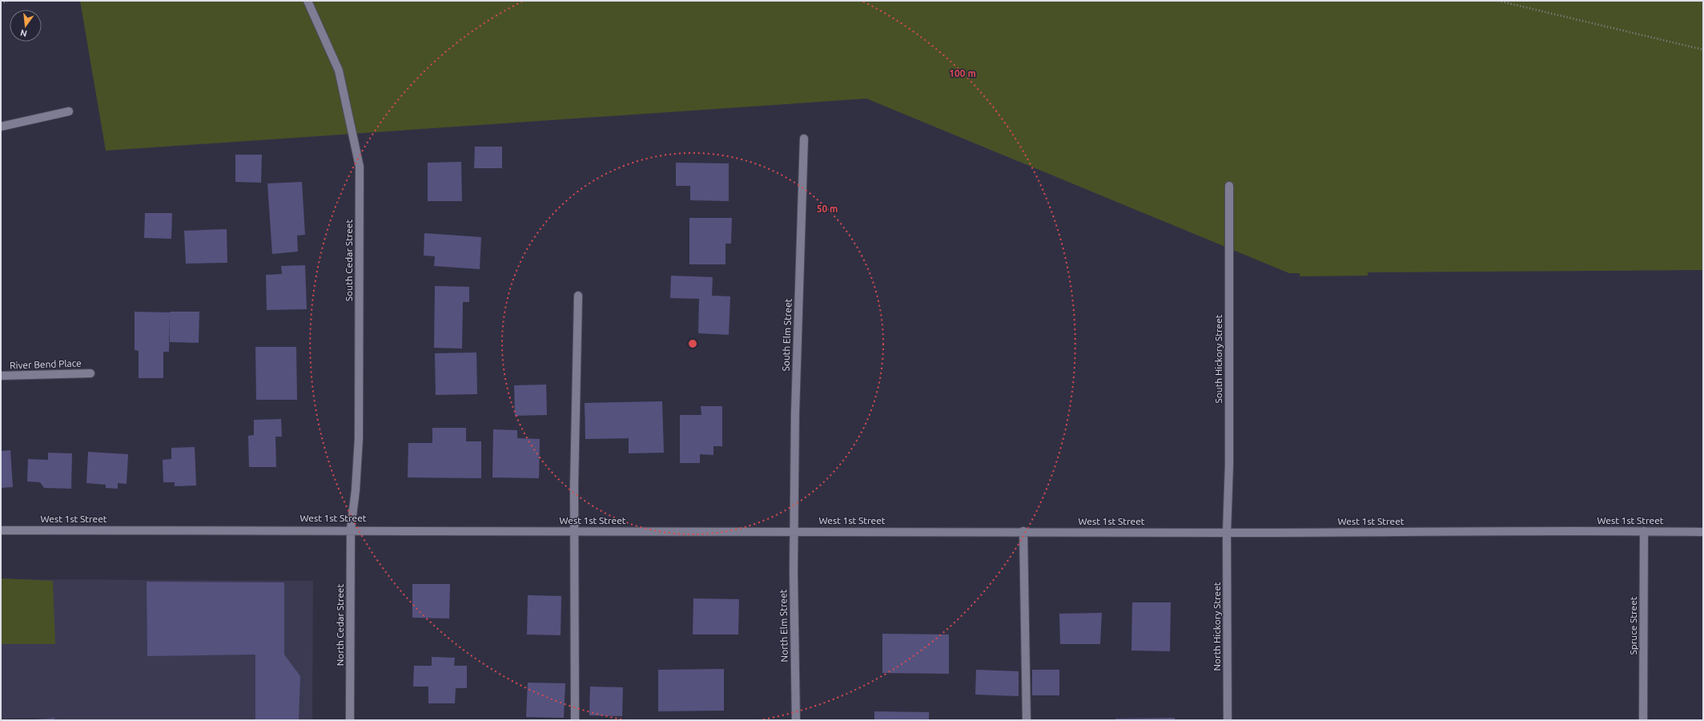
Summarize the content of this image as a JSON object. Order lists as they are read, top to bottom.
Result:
{
  "streets": {
    "street": [
      "South Cedar Street",
      "South Elm Street",
      "South Hickory Street",
      "River Bend Place",
      "West 1st Street",
      "North Cedar Street",
      "North Elm Street",
      "Spruce Street",
      "North Hickory Street"
    ]
  },
  "crossings": [
    ["South Cedar Street", "West 1st Street"],
    ["South Cedar Street", "North Cedar Street"],
    ["South Elm Street", "West 1st Street"],
    ["South Elm Street", "North Elm Street"],
    ["South Hickory Street", "West 1st Street"],
    ["South Hickory Street", "North Hickory Street"],
    ["West 1st Street", "North Cedar Street"],
    ["West 1st Street", "North Elm Street"],
    ["West 1st Street", "Spruce Street"],
    ["West 1st Street", "North Hickory Street"]
  ],
  "north": "bottom",
  "rings": ["100 m", "50 m"]
}
